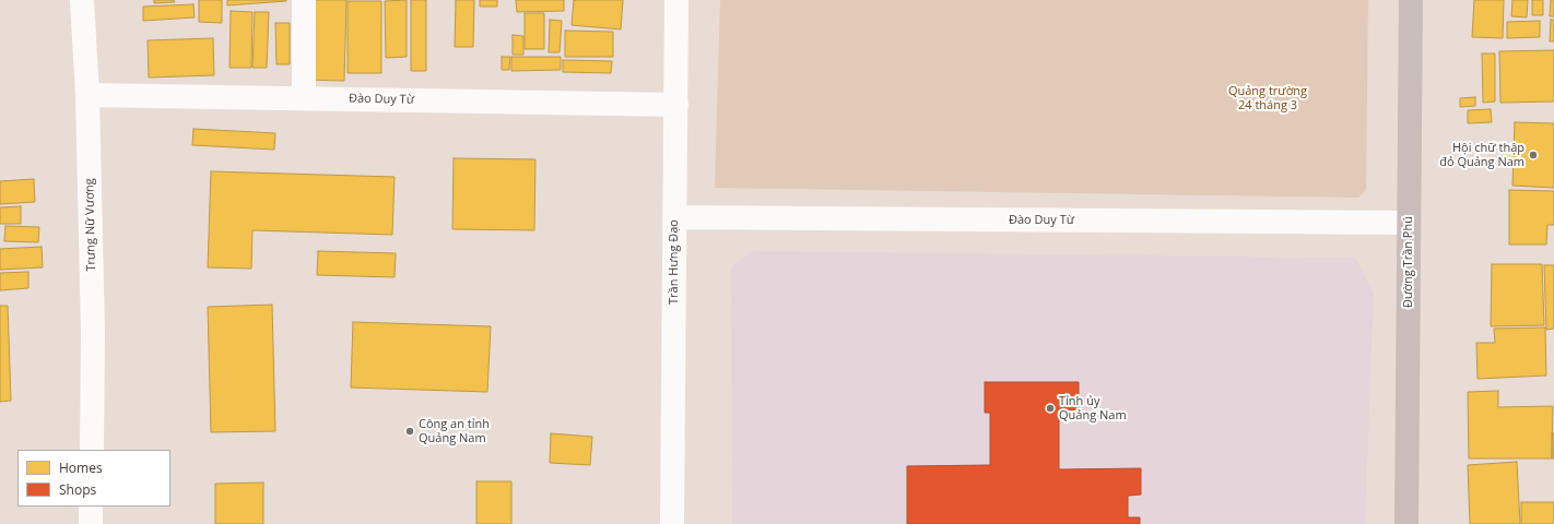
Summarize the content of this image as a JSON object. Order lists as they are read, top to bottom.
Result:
{
  "streets": {
    "main road": ["Đường Trần Phú"],
    "street": ["Đào Duy Từ", "Trưng Nữ Vương", "Trần Hưng Đạo"]
  },
  "crossings": [
    ["Đào Duy Từ", "Trưng Nữ Vương"],
    ["Đào Duy Từ", "Trần Hưng Đạo"],
    ["Đào Duy Từ", "Đường Trần Phú"]
  ],
  "parks": ["Quảng trường 24 tháng 3"],
  "places": ["Hội chữ thập đỏ Quảng Nam", "Tỉnh ủy Quảng Nam", "Công an tỉnh Quảng Nam"],
  "legend": ["Homes", "Shops"]
}
